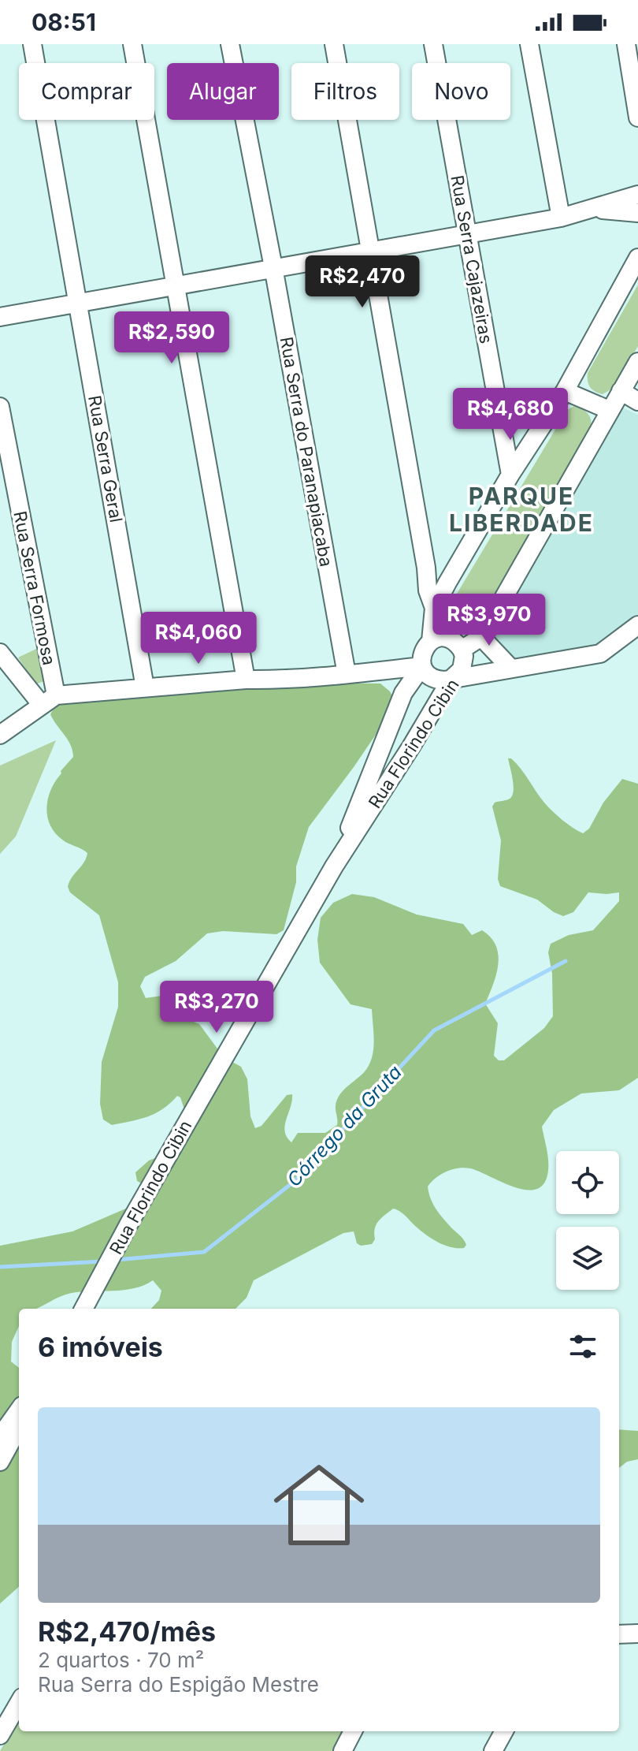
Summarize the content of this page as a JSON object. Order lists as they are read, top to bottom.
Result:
{
  "streets": {
    "street": [
      "Rua Serra Cajazeiras",
      "Rua Serra do Paranapiacaba",
      "Rua Serra Geral",
      "Rua Serra Formosa",
      "Rua Florindo Cibin"
    ]
  },
  "districts": ["PARQUE LIBERDADE"],
  "water": ["Córrego da Gruta"],
  "page": {
    "status": "08:51",
    "chip": [
      "Comprar",
      "Alugar",
      "Filtros",
      "Novo"
    ],
    "price": [
      "R$2,470",
      "R$2,590",
      "R$4,680",
      "R$3,970",
      "R$4,060",
      "R$3,270"
    ],
    "heading": "6 imóveis",
    "list": [
      {
        "name": "R$2,470/mês",
        "note": "2 quartos · 70 m² · Rua Serra do Espigão Mestre"
      }
    ]
  }
}
